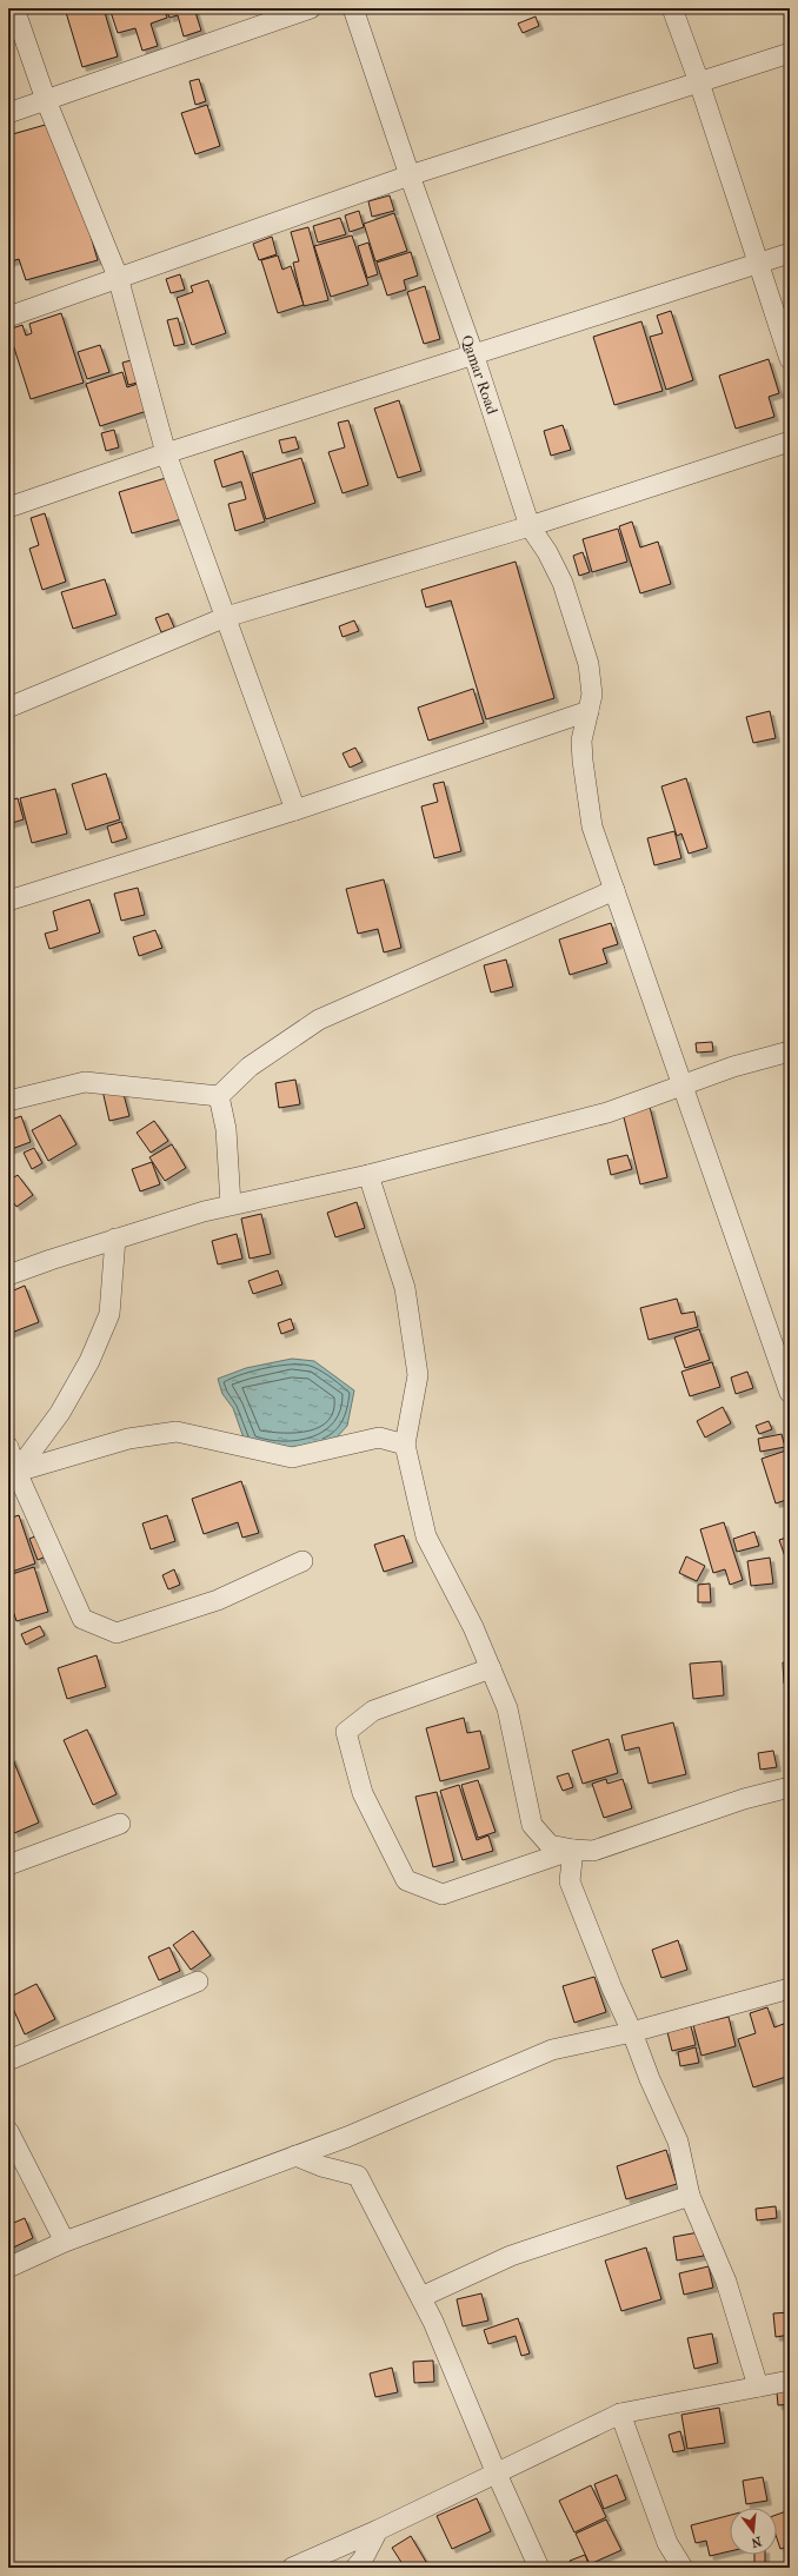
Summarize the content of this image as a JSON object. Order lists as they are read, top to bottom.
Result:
{
  "streets": {
    "street": ["Qamar Road"]
  },
  "north": "bottom"
}
